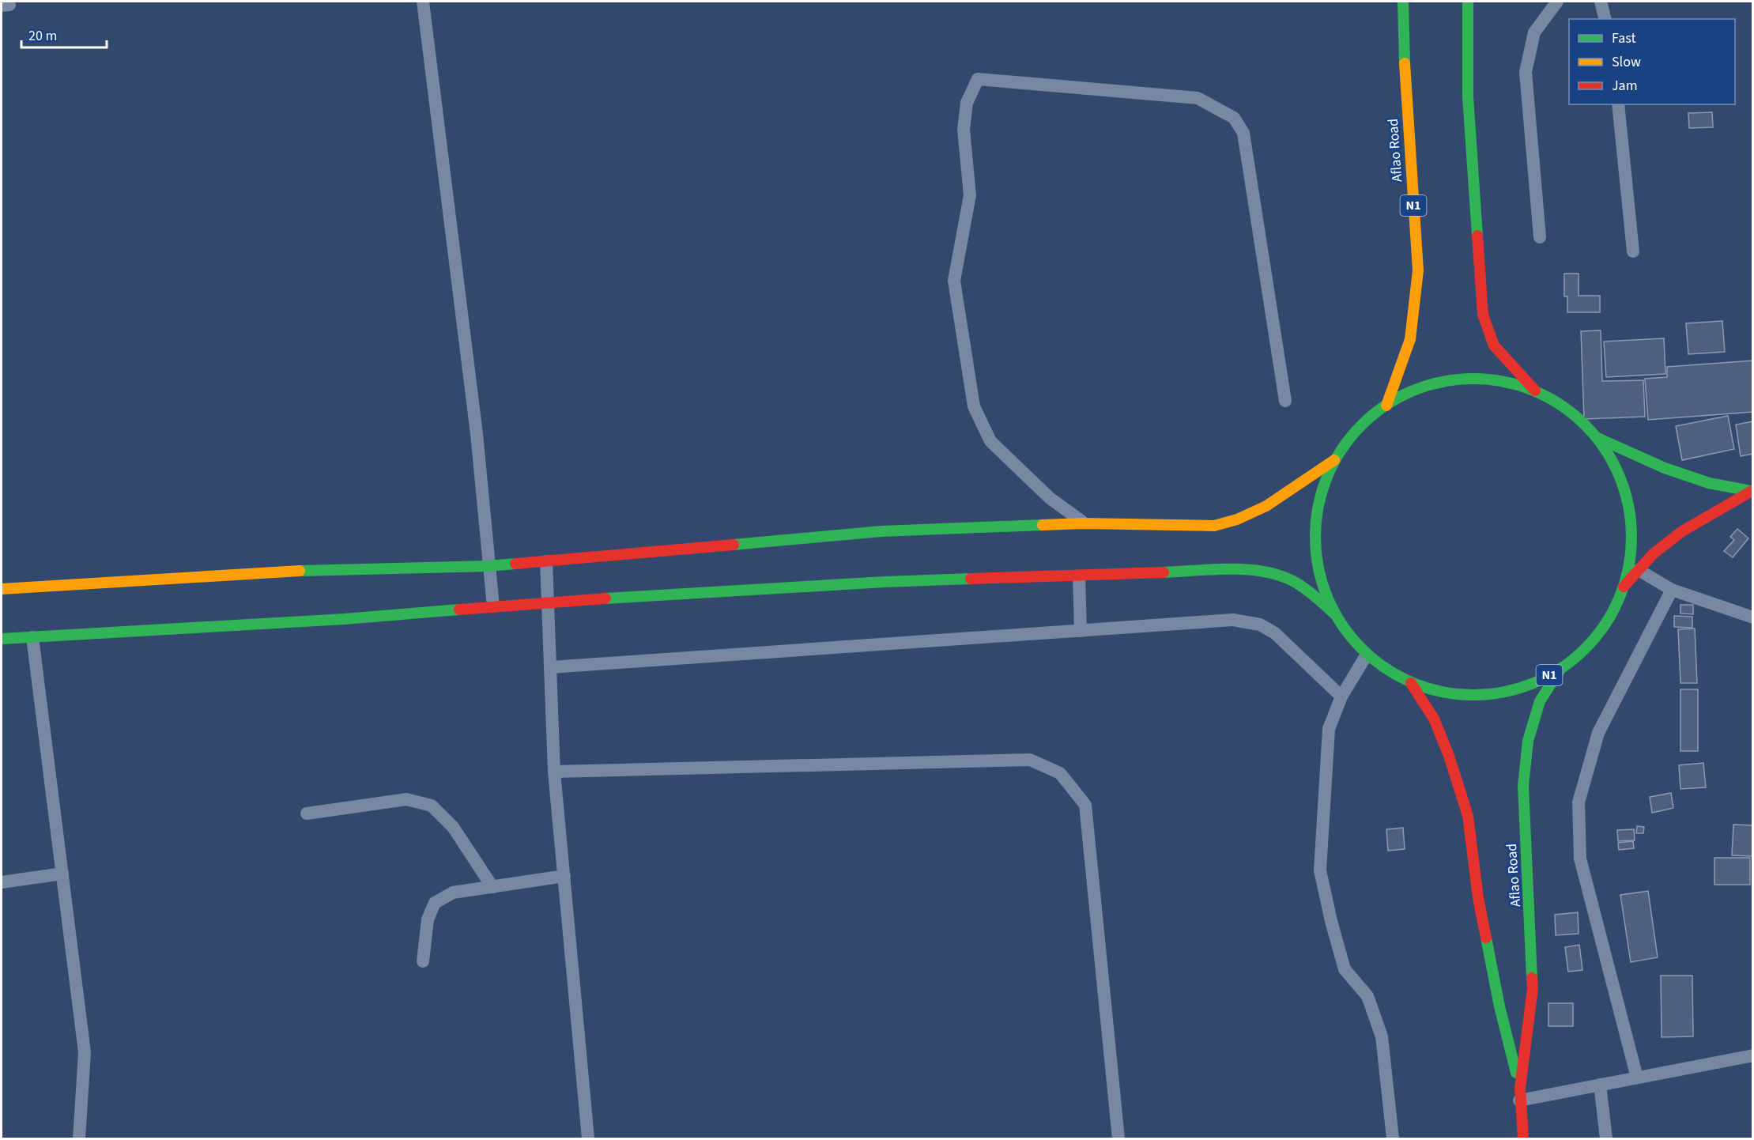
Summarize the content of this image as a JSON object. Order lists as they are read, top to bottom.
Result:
{
  "streets": {
    "main road": ["Aflao Road", "N1"]
  },
  "crossings": [
    ["Aflao Road", "N1"]
  ],
  "legend": ["Fast", "Slow", "Jam"],
  "scale_bar": "20 m"
}
